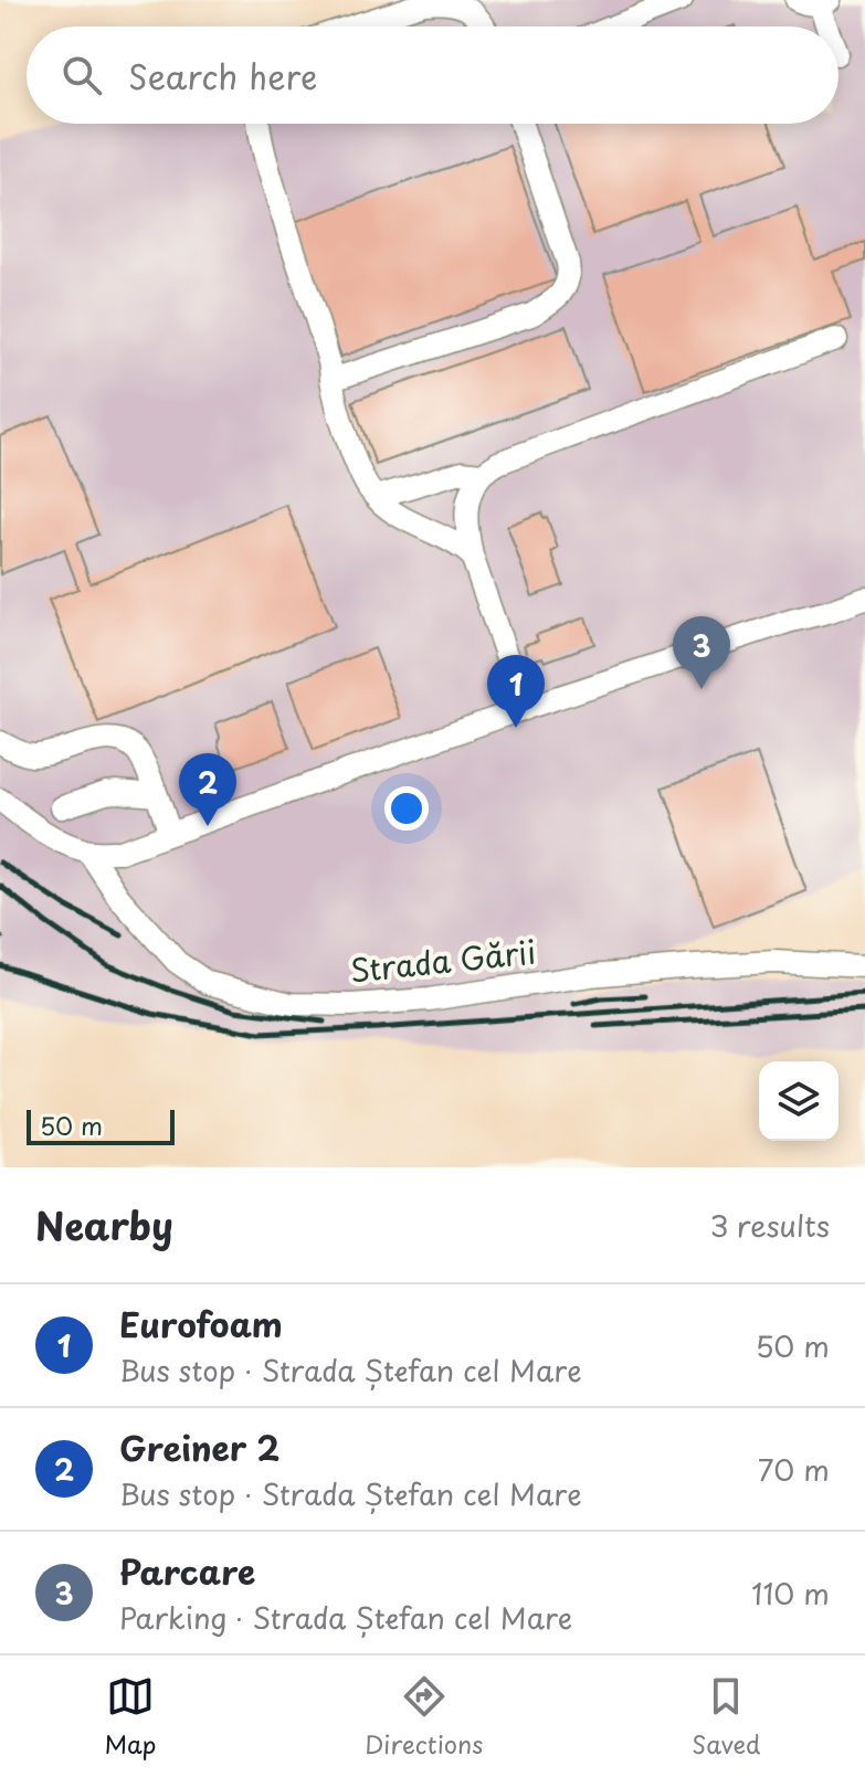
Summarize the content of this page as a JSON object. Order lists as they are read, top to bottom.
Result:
{
  "streets": {
    "street": ["Strada Gării"]
  },
  "scale_bar": "50 m",
  "page": {
    "search": "Search here",
    "pins": ["3", "1", "2"],
    "scale": "50 m",
    "heading": ["Nearby", "3 results"],
    "list": [
      {
        "mark": "1",
        "name": "Eurofoam",
        "note": "Bus stop · Strada Ștefan cel Mare",
        "value": "50 m"
      },
      {
        "mark": "2",
        "name": "Greiner 2",
        "note": "Bus stop · Strada Ștefan cel Mare",
        "value": "70 m"
      },
      {
        "mark": "3",
        "name": "Parcare",
        "note": "Parking · Strada Ștefan cel Mare",
        "value": "110 m"
      }
    ],
    "nav": ["Map", "Directions", "Saved"]
  }
}
